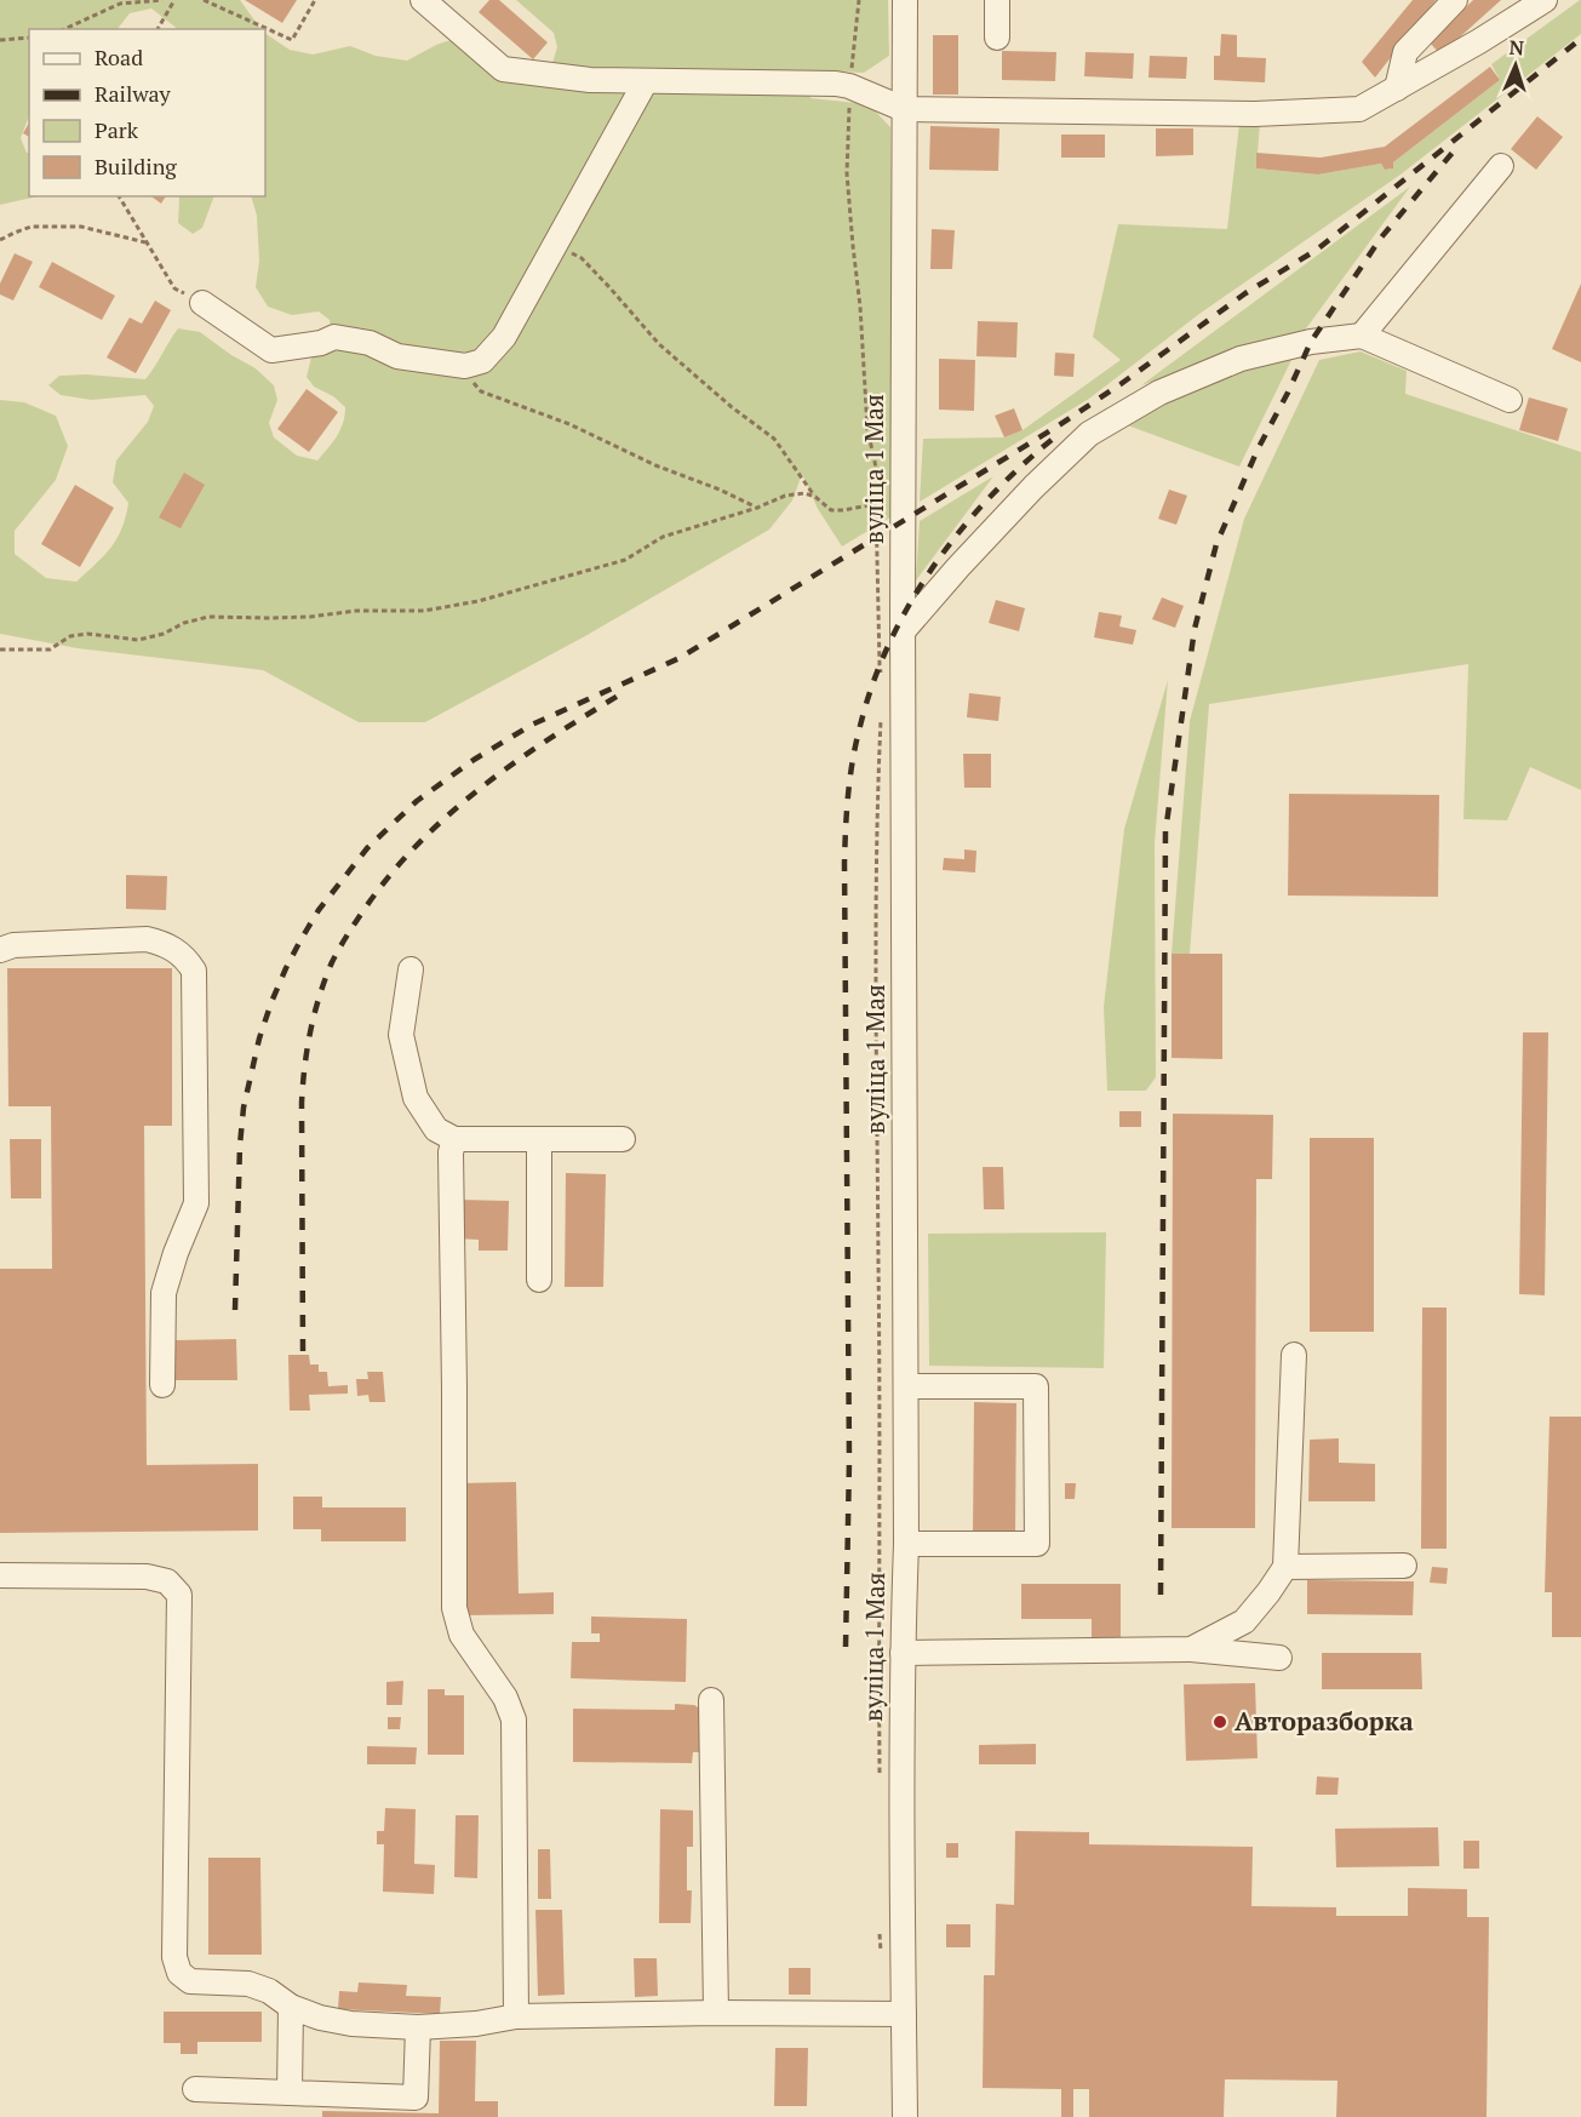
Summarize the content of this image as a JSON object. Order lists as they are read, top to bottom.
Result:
{
  "streets": {
    "street": ["вуліца 1 Мая"]
  },
  "places": ["Авторазборка"],
  "legend": [
    "Road",
    "Railway",
    "Park",
    "Building"
  ],
  "north": "top"
}
